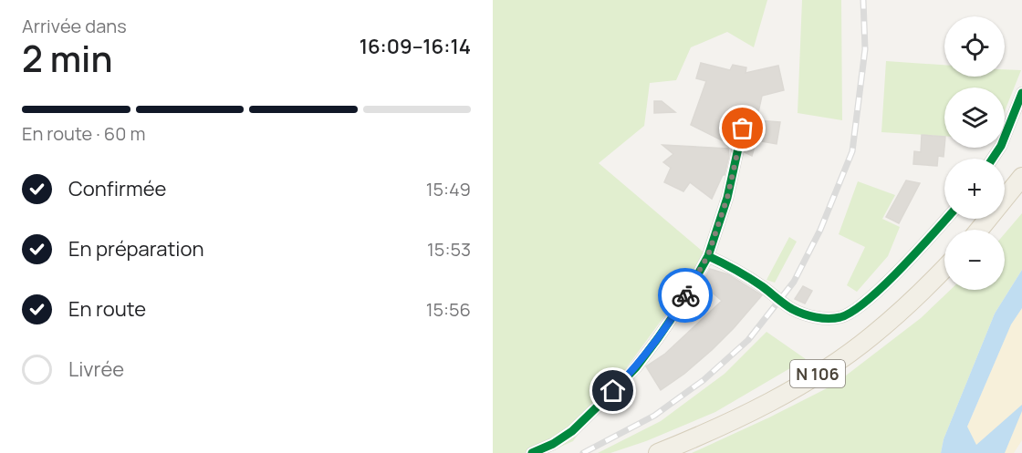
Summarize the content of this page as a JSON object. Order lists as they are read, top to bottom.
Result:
{
  "streets": {
    "main road": ["N 106"]
  },
  "page": {
    "heading": ["2 min", "Arrivée dans", "16:09–16:14"],
    "map_buttons": ["+", "−"],
    "bar": "En route · 60 m",
    "list": [
      ["Confirmée", "15:49"],
      ["En préparation", "15:53"],
      ["En route", "15:56"],
      "Livrée"
    ]
  }
}
